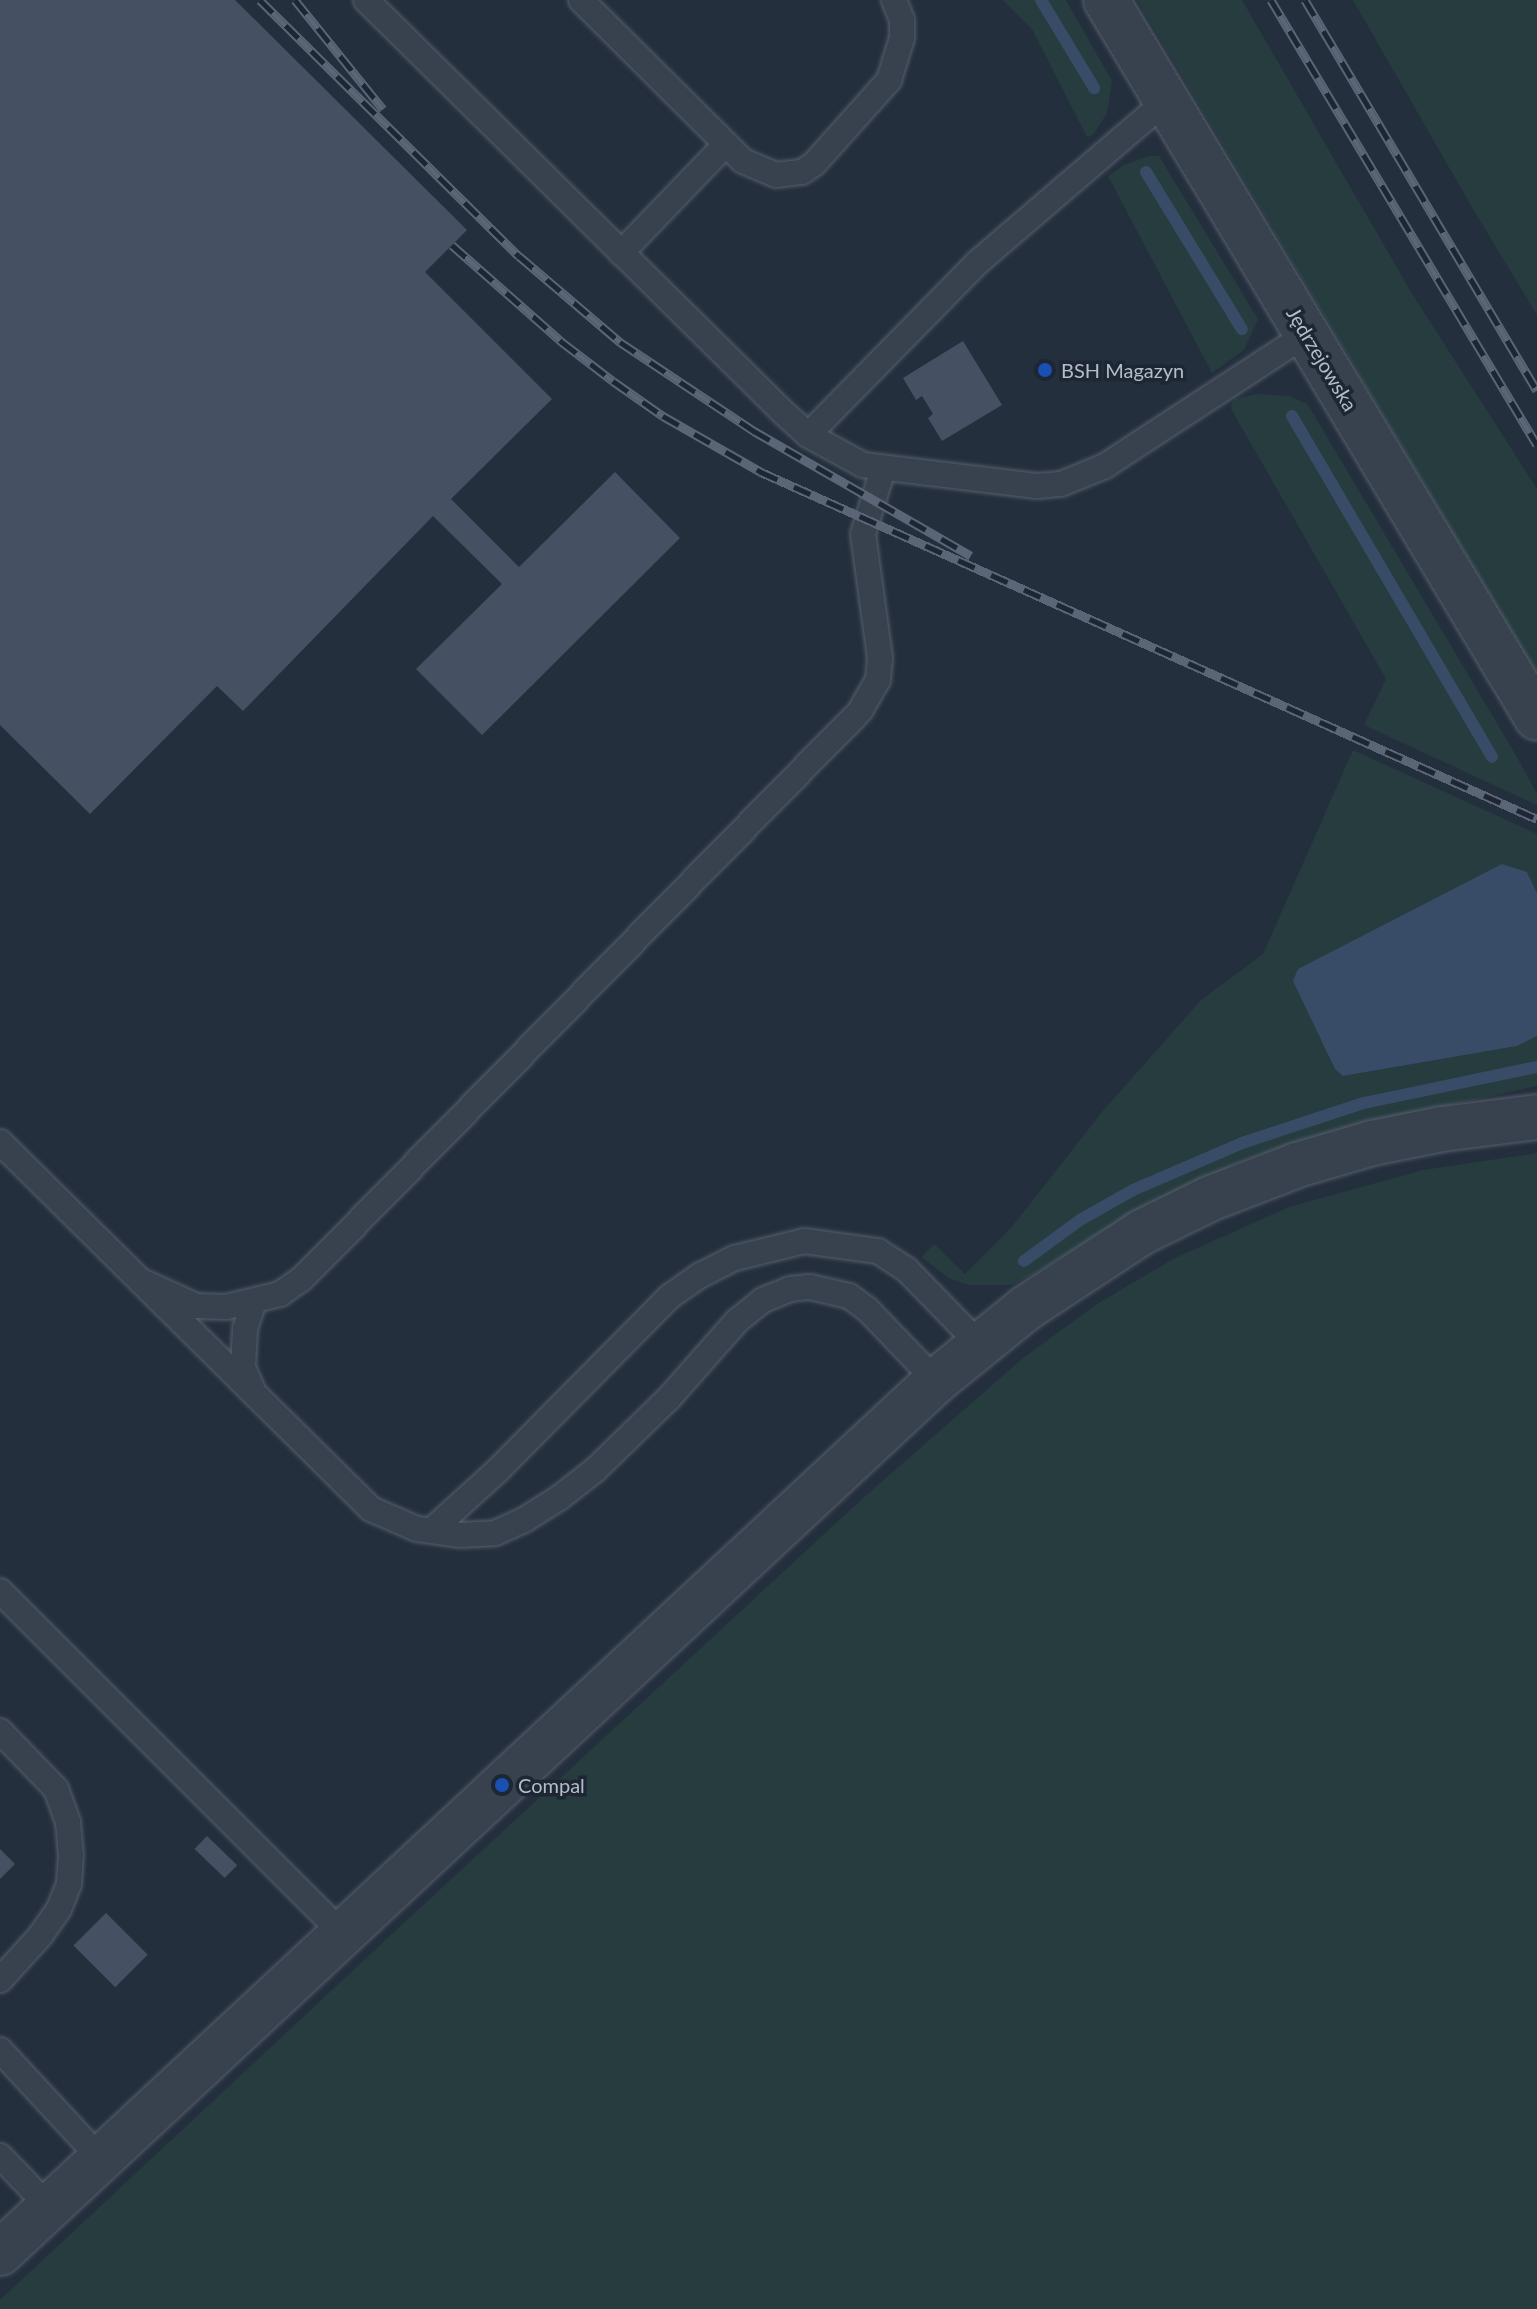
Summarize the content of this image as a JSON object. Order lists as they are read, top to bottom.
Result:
{
  "streets": {
    "street": ["Jędrzejowska"]
  },
  "places": ["BSH Magazyn", "Compal"]
}
